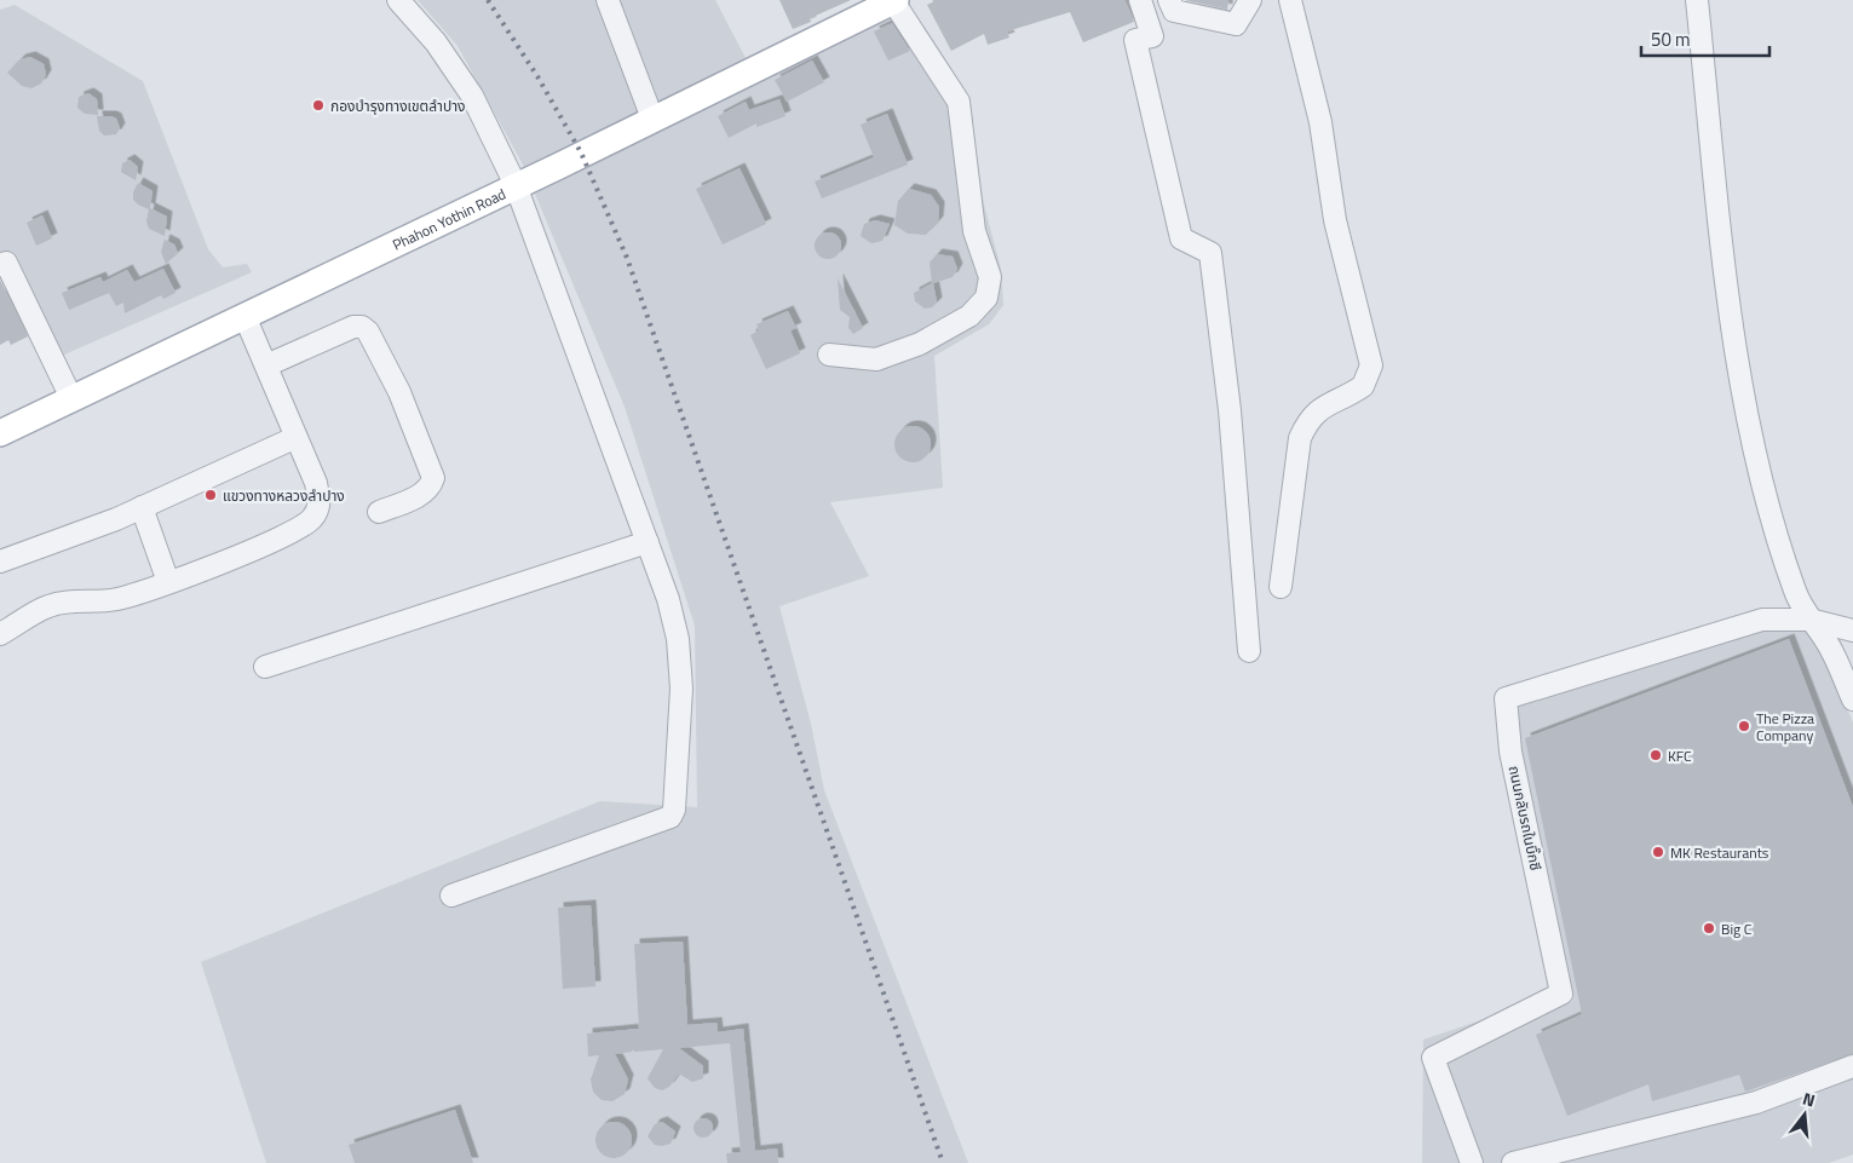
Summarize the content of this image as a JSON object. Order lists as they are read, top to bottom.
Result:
{
  "streets": {
    "main road": ["Phahon Yothin Road"],
    "street": ["ถนนกลับรถในบิ๊กซี"]
  },
  "places": [
    "กองบำรุงทางเขตลำปาง",
    "แขวงทางหลวงลำปาง",
    "The Pizza Company",
    "KFC",
    "MK Restaurants",
    "Big C"
  ],
  "scale_bar": "50 m",
  "north": "top"
}
